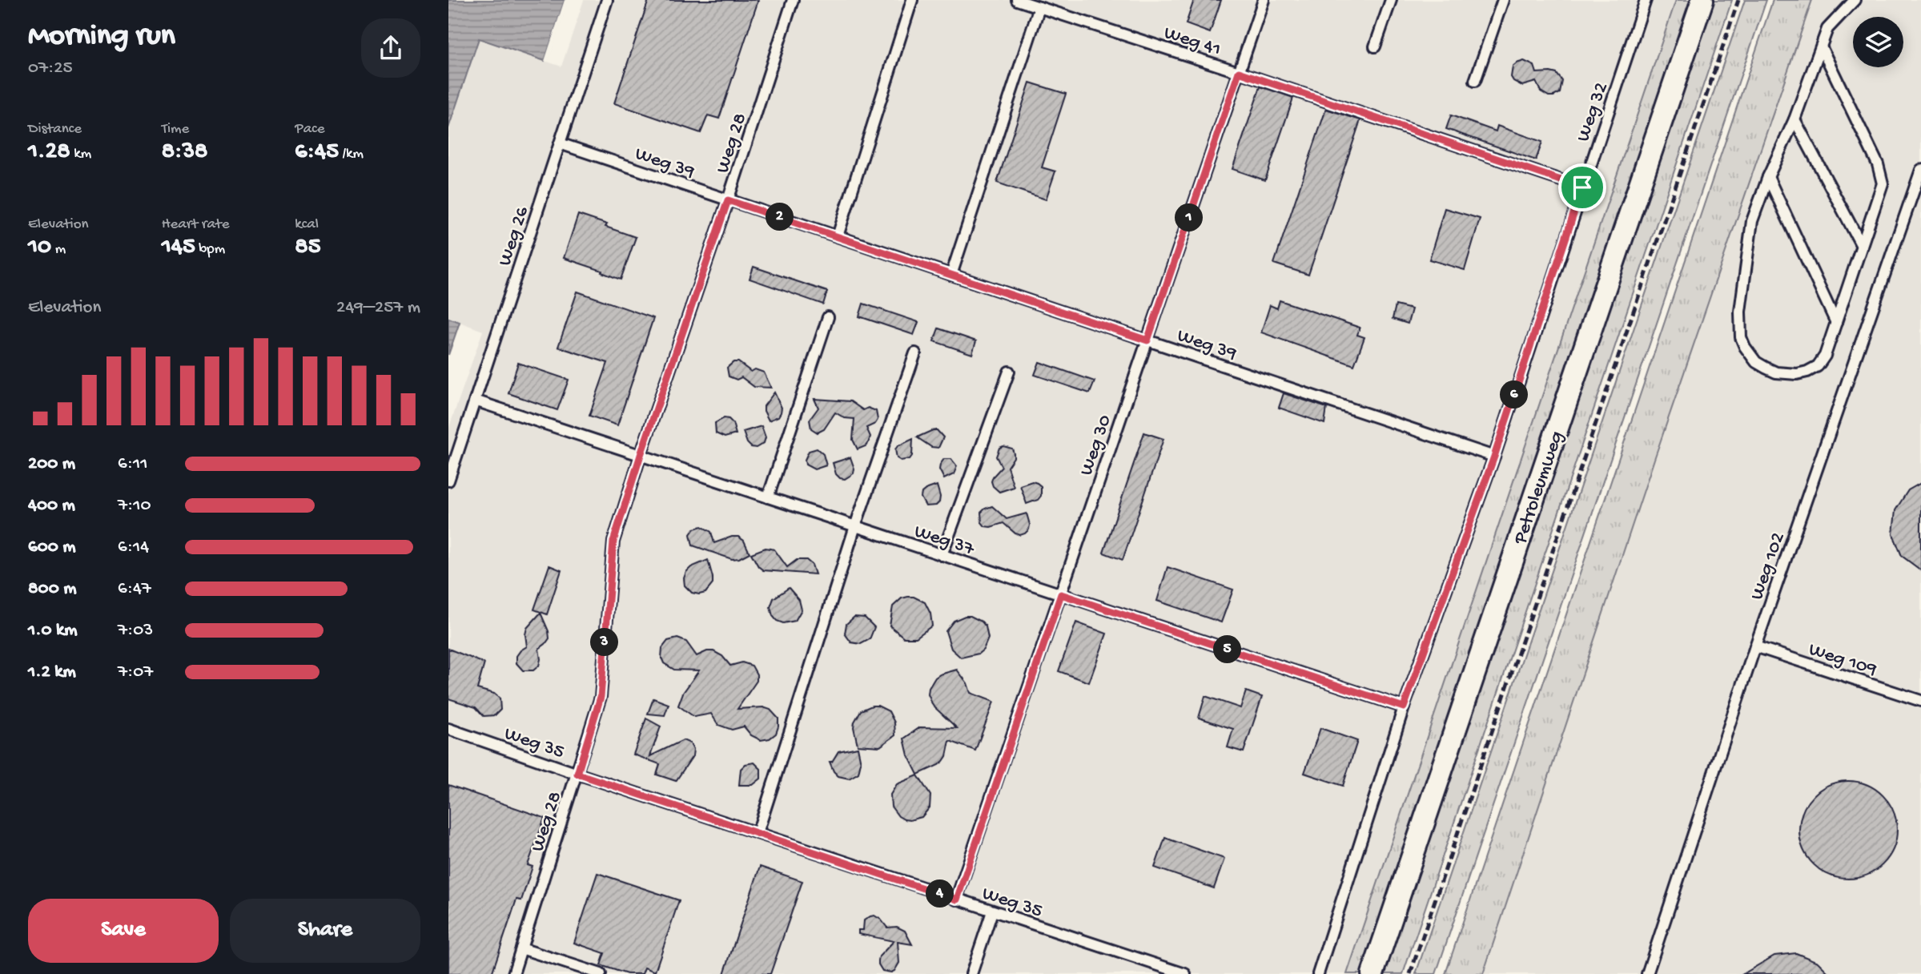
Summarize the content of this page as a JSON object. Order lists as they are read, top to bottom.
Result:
{
  "streets": {
    "street": ["Petroleumweg"],
    "lane": [
      "Weg 41",
      "Weg 32",
      "Weg 28",
      "Weg 39",
      "Weg 26",
      "Weg 30",
      "Weg 37",
      "Weg 102",
      "Weg 109",
      "Weg 35"
    ]
  },
  "crossings": [
    ["Weg 41", "Weg 32"],
    ["Weg 41", "Weg 30"],
    ["Weg 32", "Weg 39"],
    ["Weg 32", "Weg 37"],
    ["Weg 28", "Weg 39"],
    ["Weg 28", "Weg 37"],
    ["Weg 28", "Weg 35"],
    ["Weg 39", "Weg 26"],
    ["Weg 39", "Weg 30"],
    ["Weg 26", "Weg 37"],
    ["Weg 30", "Weg 37"],
    ["Weg 30", "Weg 35"],
    ["Weg 102", "Weg 109"]
  ],
  "page": {
    "heading": ["Morning run", "07:25"],
    "stats": [
      ["Distance", "1.28 km"],
      ["Time", "8:38"],
      ["Pace", "6:45 /km"],
      ["Elevation", "10 m"],
      ["Heart rate", "145 bpm"],
      ["kcal", "85"]
    ],
    "pins": [
      "2",
      "1",
      "6",
      "3",
      "5",
      "4"
    ],
    "chart": ["Elevation", "249–257 m"],
    "list": [
      {
        "name": "200 m",
        "note": "6:11"
      },
      {
        "name": "400 m",
        "note": "7:10"
      },
      {
        "name": "600 m",
        "note": "6:14"
      },
      {
        "name": "800 m",
        "note": "6:47"
      },
      {
        "name": "1.0 km",
        "note": "7:03"
      },
      {
        "name": "1.2 km",
        "note": "7:07"
      }
    ],
    "buttons": ["Save", "Share"]
  }
}
